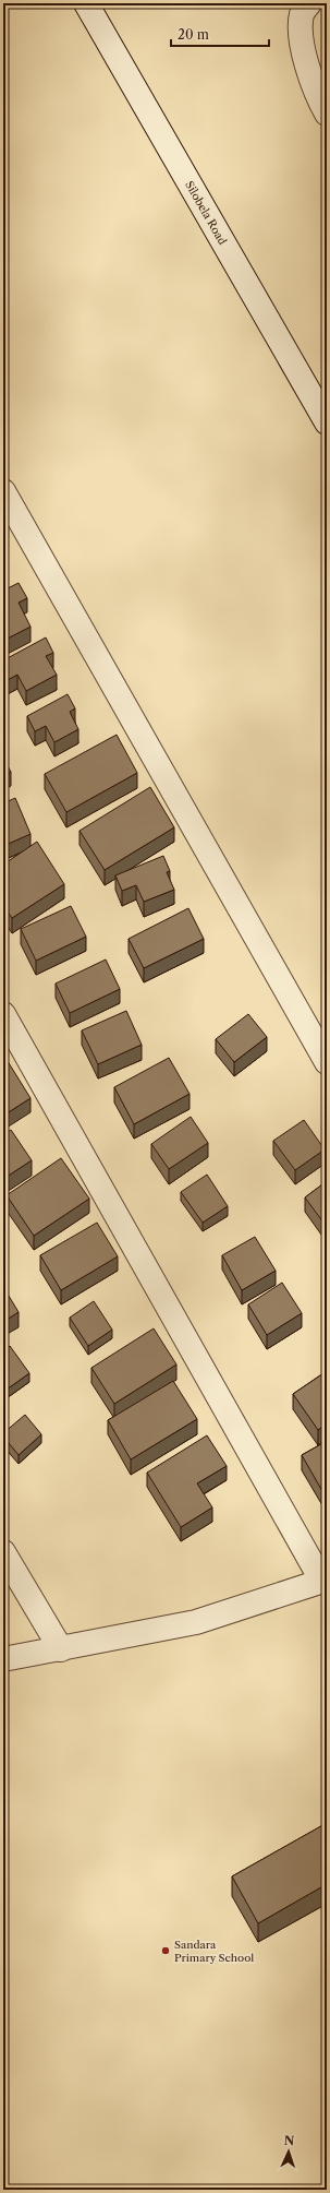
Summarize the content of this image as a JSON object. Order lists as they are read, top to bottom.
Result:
{
  "streets": {
    "street": ["Silobela Road"]
  },
  "places": ["Sandara Primary School"],
  "scale_bar": "20 m",
  "north": "top"
}
